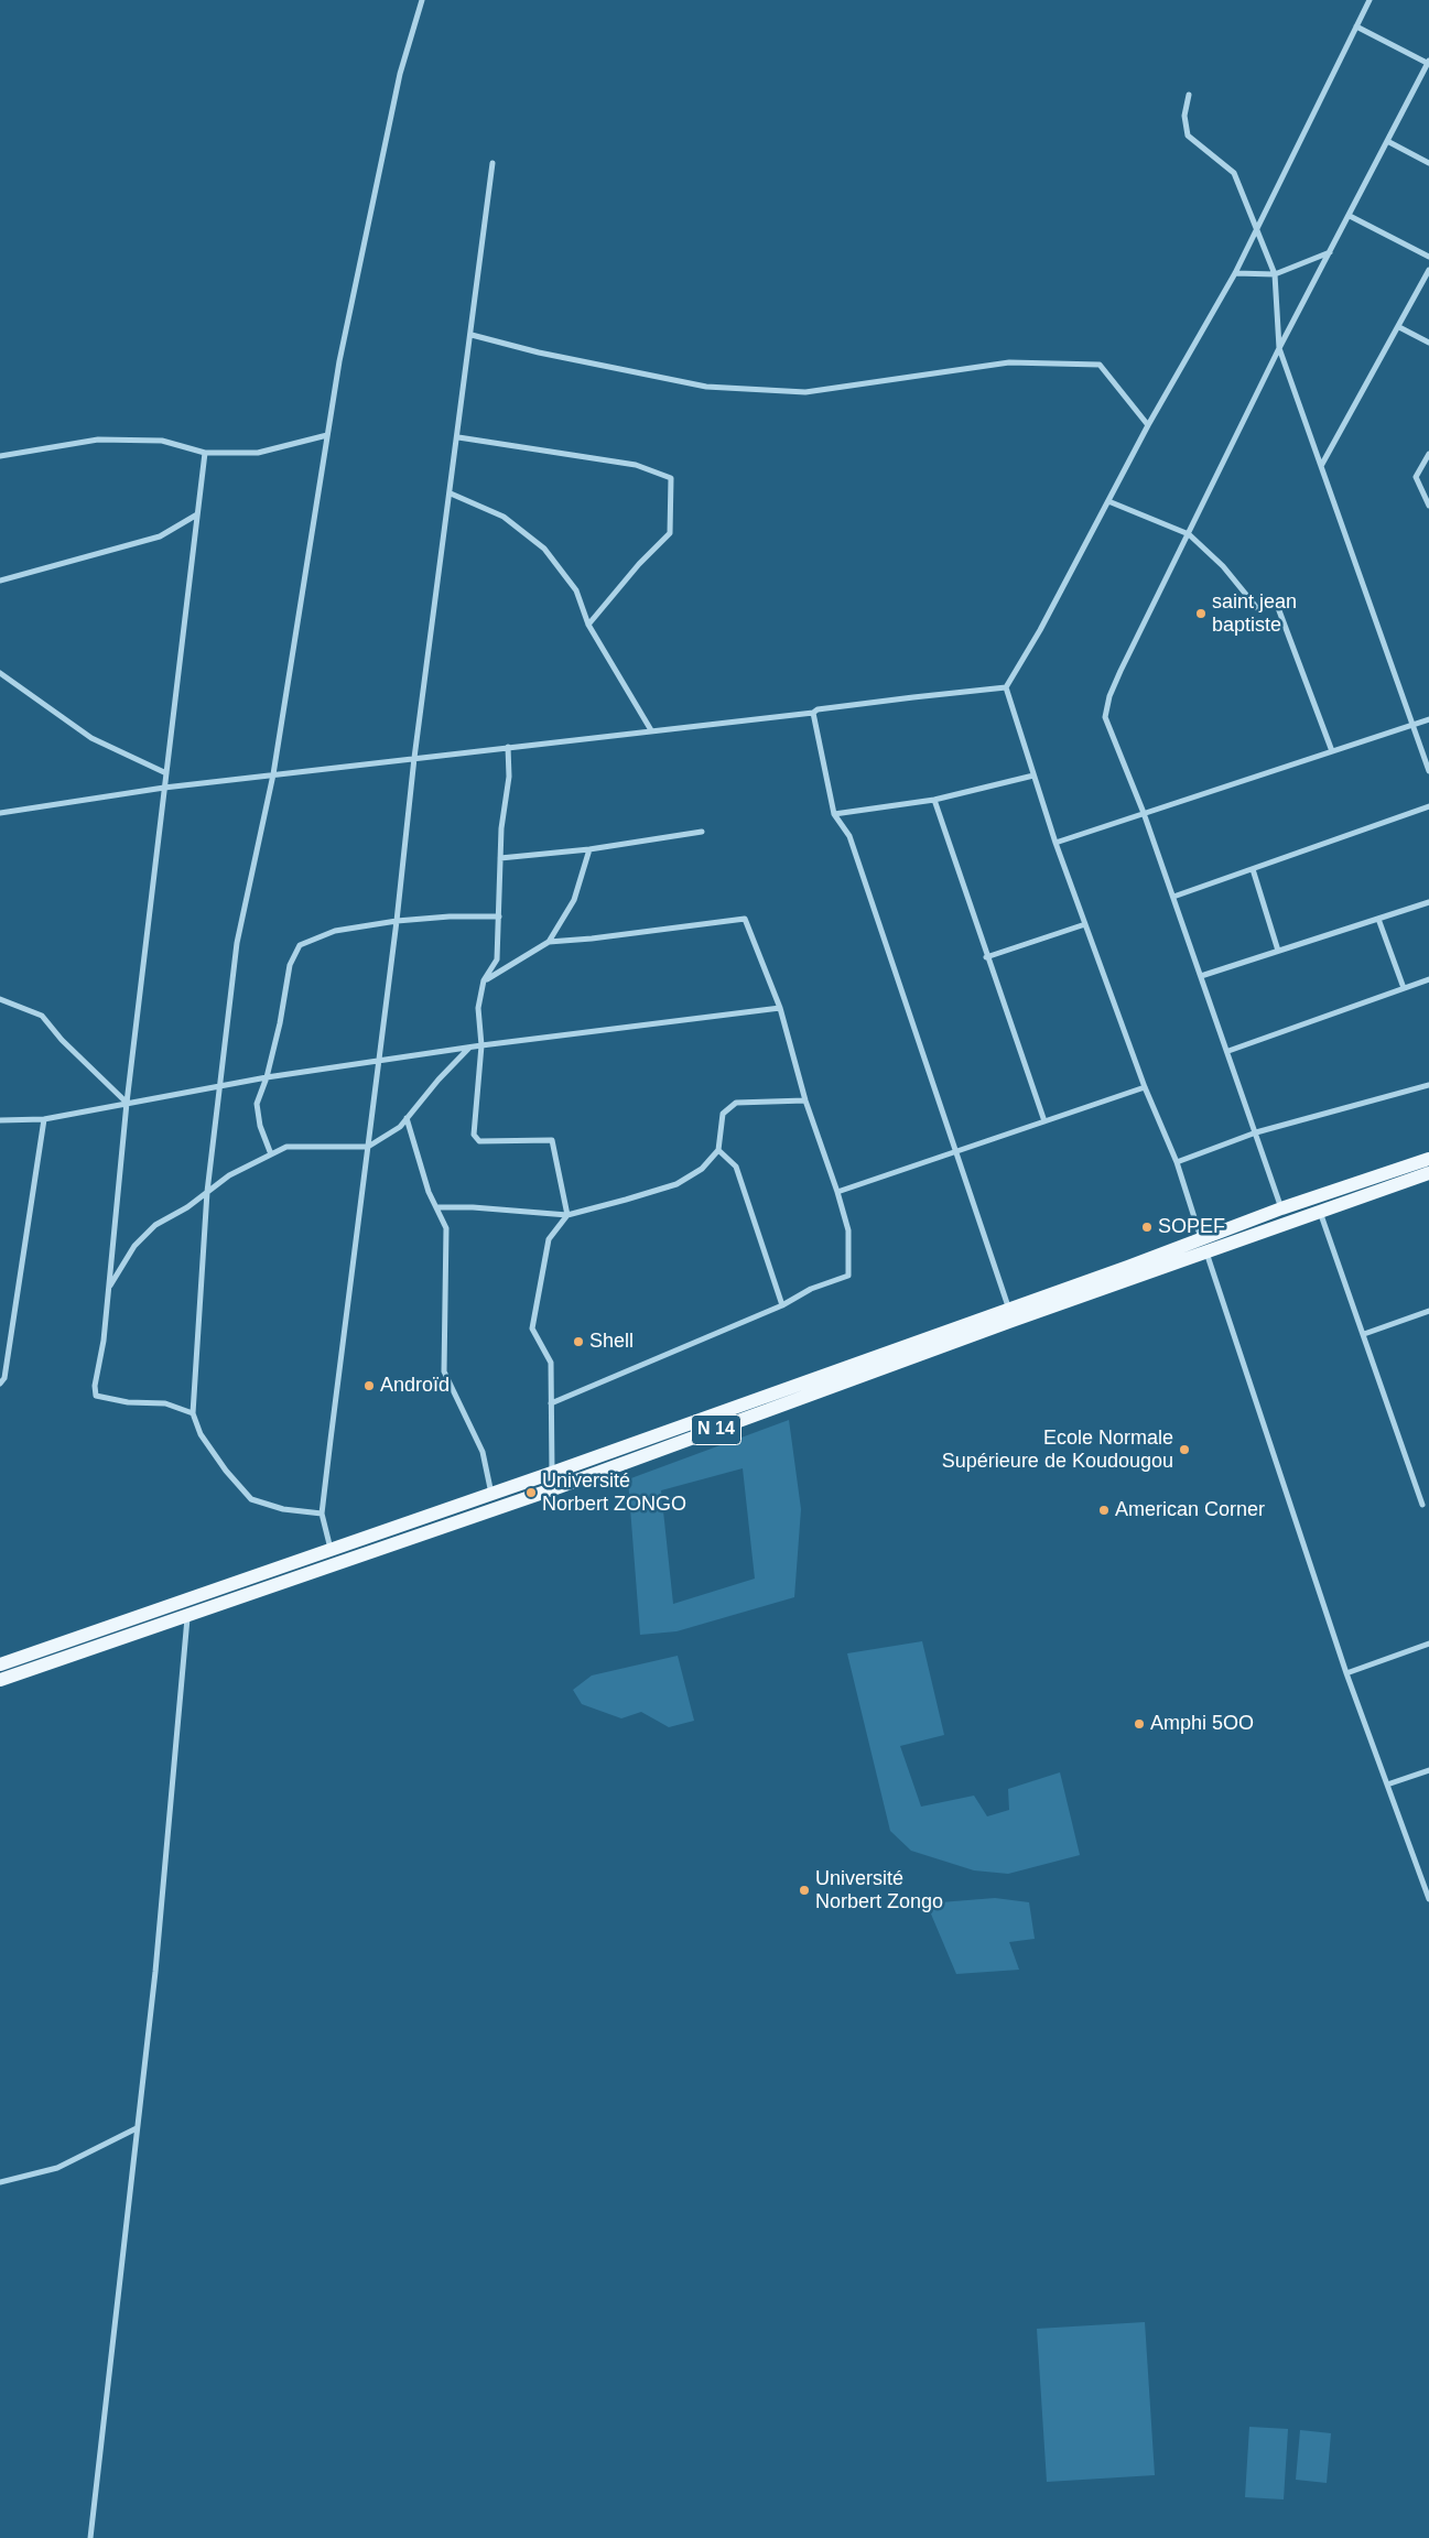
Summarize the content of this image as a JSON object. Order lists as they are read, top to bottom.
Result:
{
  "streets": {
    "main road": ["N 14"]
  },
  "places": [
    "saint jean baptiste",
    "SOPEF",
    "Shell",
    "Androïd",
    "Ecole Normale Supérieure de Koudougou",
    "Université Norbert ZONGO",
    "American Corner",
    "Amphi 5OO",
    "Université Norbert Zongo"
  ]
}
